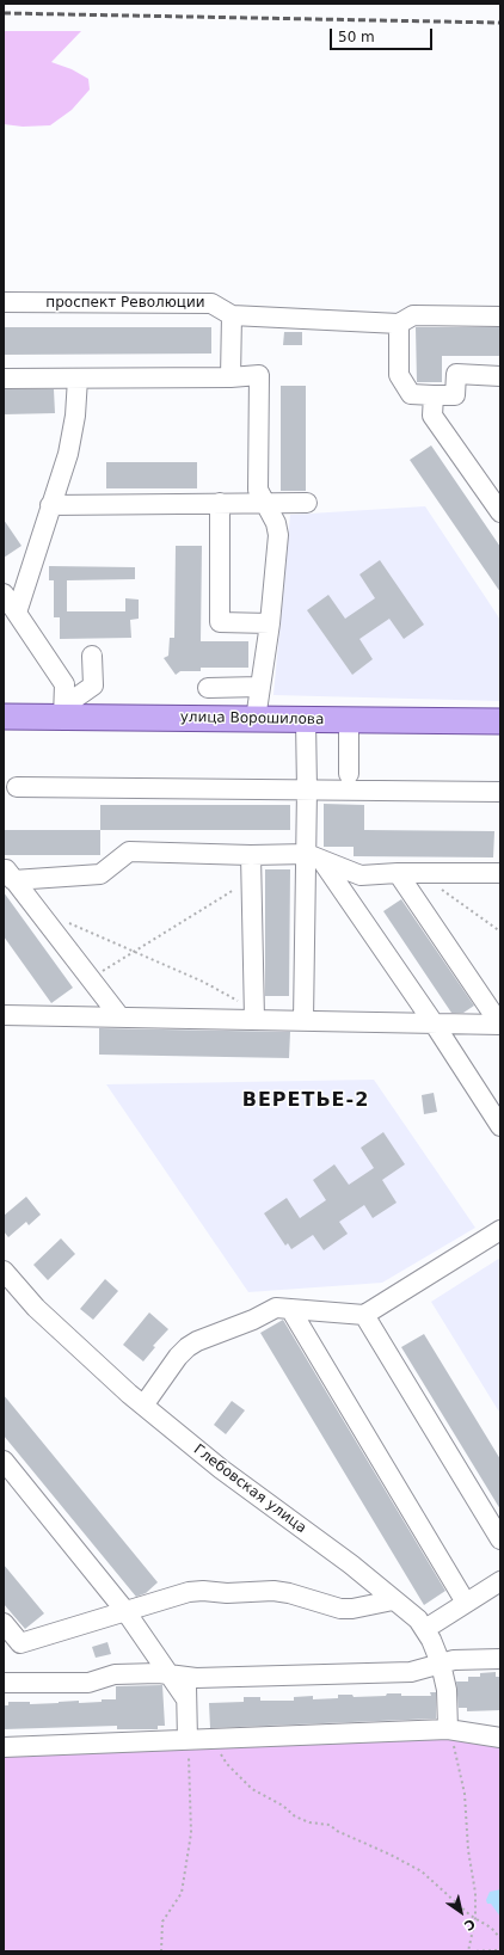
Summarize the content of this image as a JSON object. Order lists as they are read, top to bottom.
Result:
{
  "streets": {
    "main road": ["улица Ворошилова"],
    "street": ["проспект Революции", "Глебовская улица"]
  },
  "districts": ["ВЕРЕТЬЕ-2"],
  "scale_bar": "50 m",
  "north": "bottom right"
}
